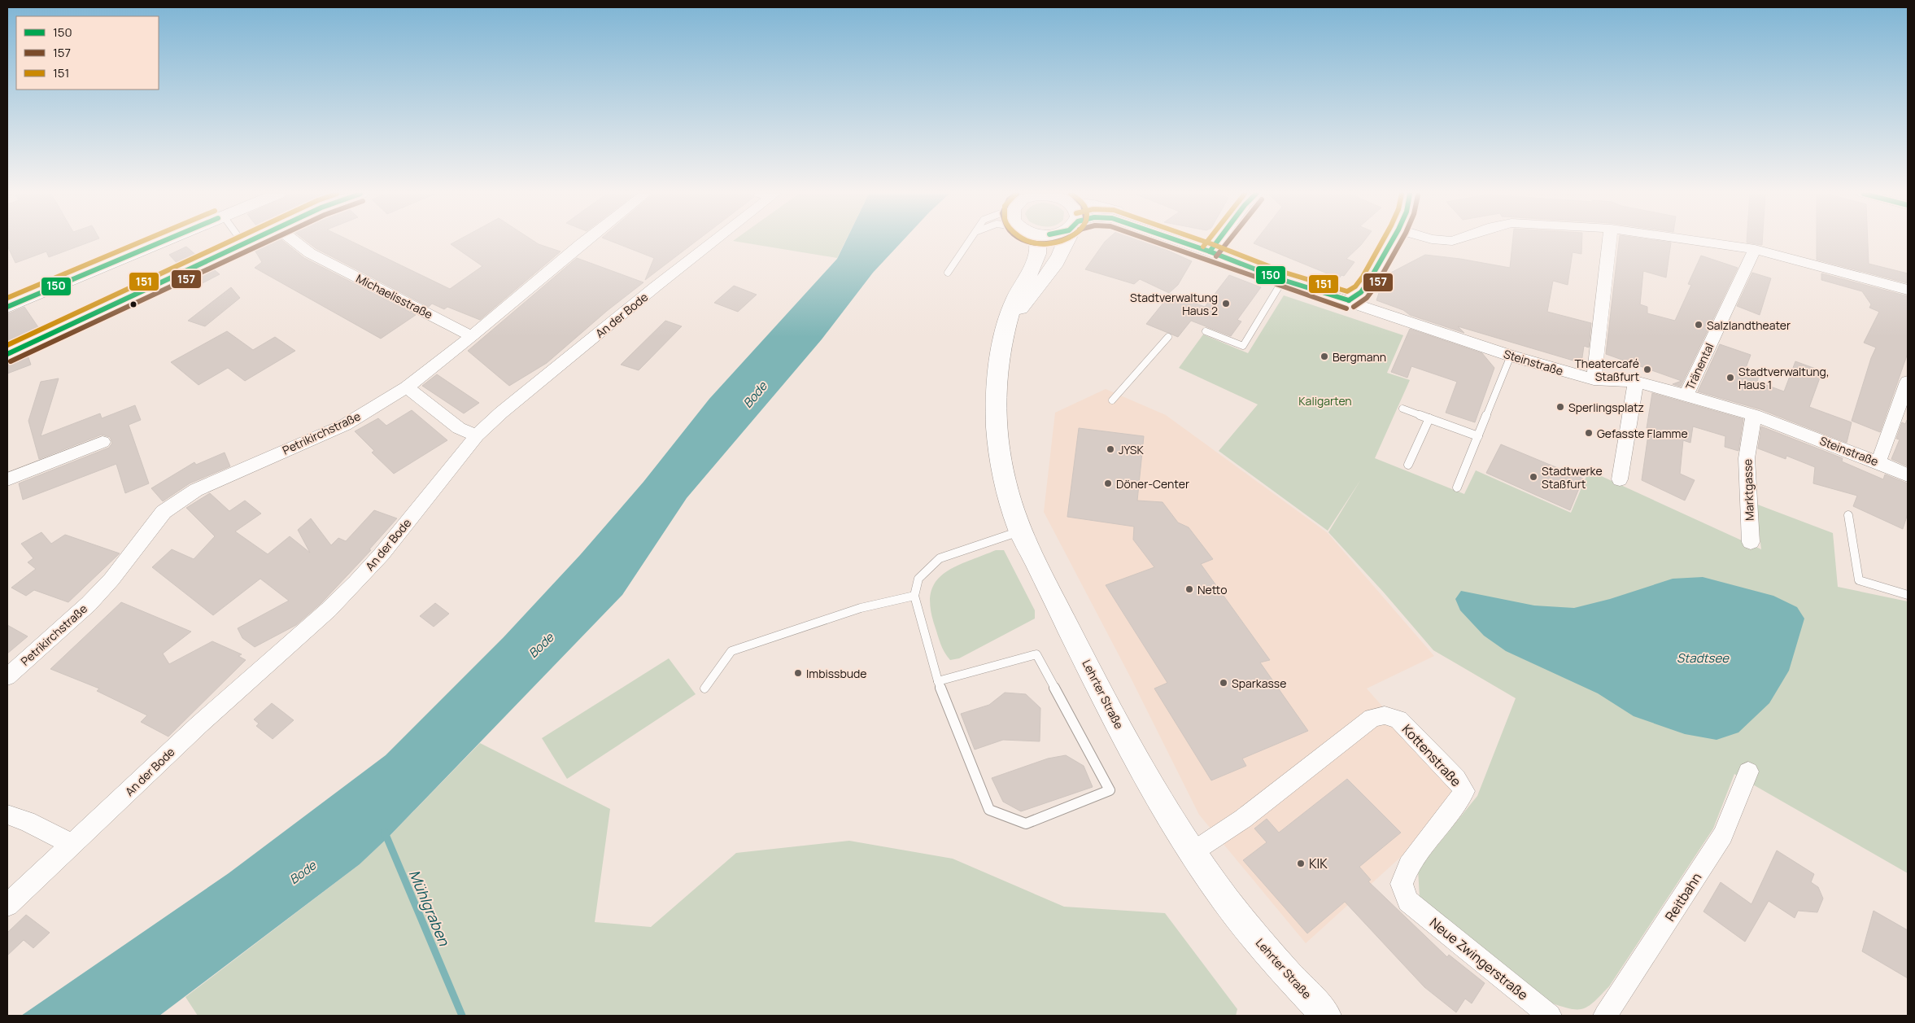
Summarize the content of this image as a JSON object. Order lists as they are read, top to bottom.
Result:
{
  "streets": {
    "main road": ["Lehrter Straße"],
    "street": [
      "Michaelisstraße",
      "An der Bode",
      "Steinstraße",
      "Tränental",
      "Petrikirchstraße",
      "Marktgasse",
      "Kottenstraße",
      "Reitbahn",
      "Neue Zwingerstraße"
    ]
  },
  "crossings": [
    ["Michaelisstraße", "Petrikirchstraße"],
    ["Steinstraße", "Tränental"],
    ["Steinstraße", "Marktgasse"],
    ["Lehrter Straße", "Kottenstraße"],
    ["Kottenstraße", "Neue Zwingerstraße"]
  ],
  "water": ["Bode", "Stadtsee", "Mühlgraben"],
  "parks": ["Kaligarten"],
  "places": [
    "Stadtverwaltung Haus 2",
    "Salzlandtheater",
    "Bergmann",
    "Theatercafé Staßfurt",
    "Stadtverwaltung, Haus 1",
    "Sperlingsplatz",
    "Gefasste Flamme",
    "JYSK",
    "Stadtwerke Staßfurt",
    "Döner-Center",
    "Netto",
    "Imbissbude",
    "Sparkasse",
    "KIK"
  ],
  "lines": ["transit line 150", "transit line 157", "transit line 151"],
  "legend": ["150", "157", "151"]
}
